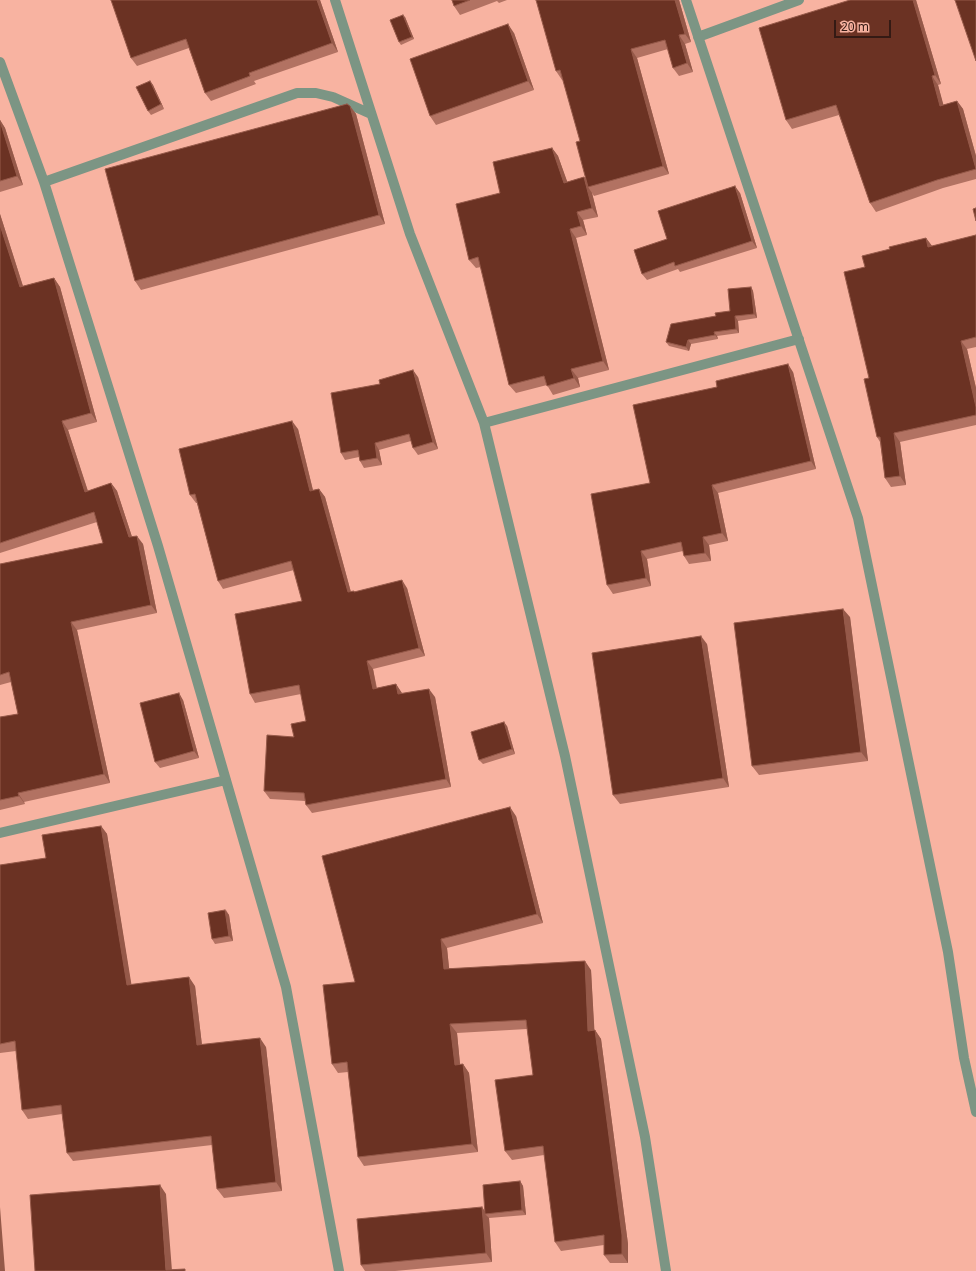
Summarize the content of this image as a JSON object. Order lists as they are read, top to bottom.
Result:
{
  "scale_bar": "20 m"
}
